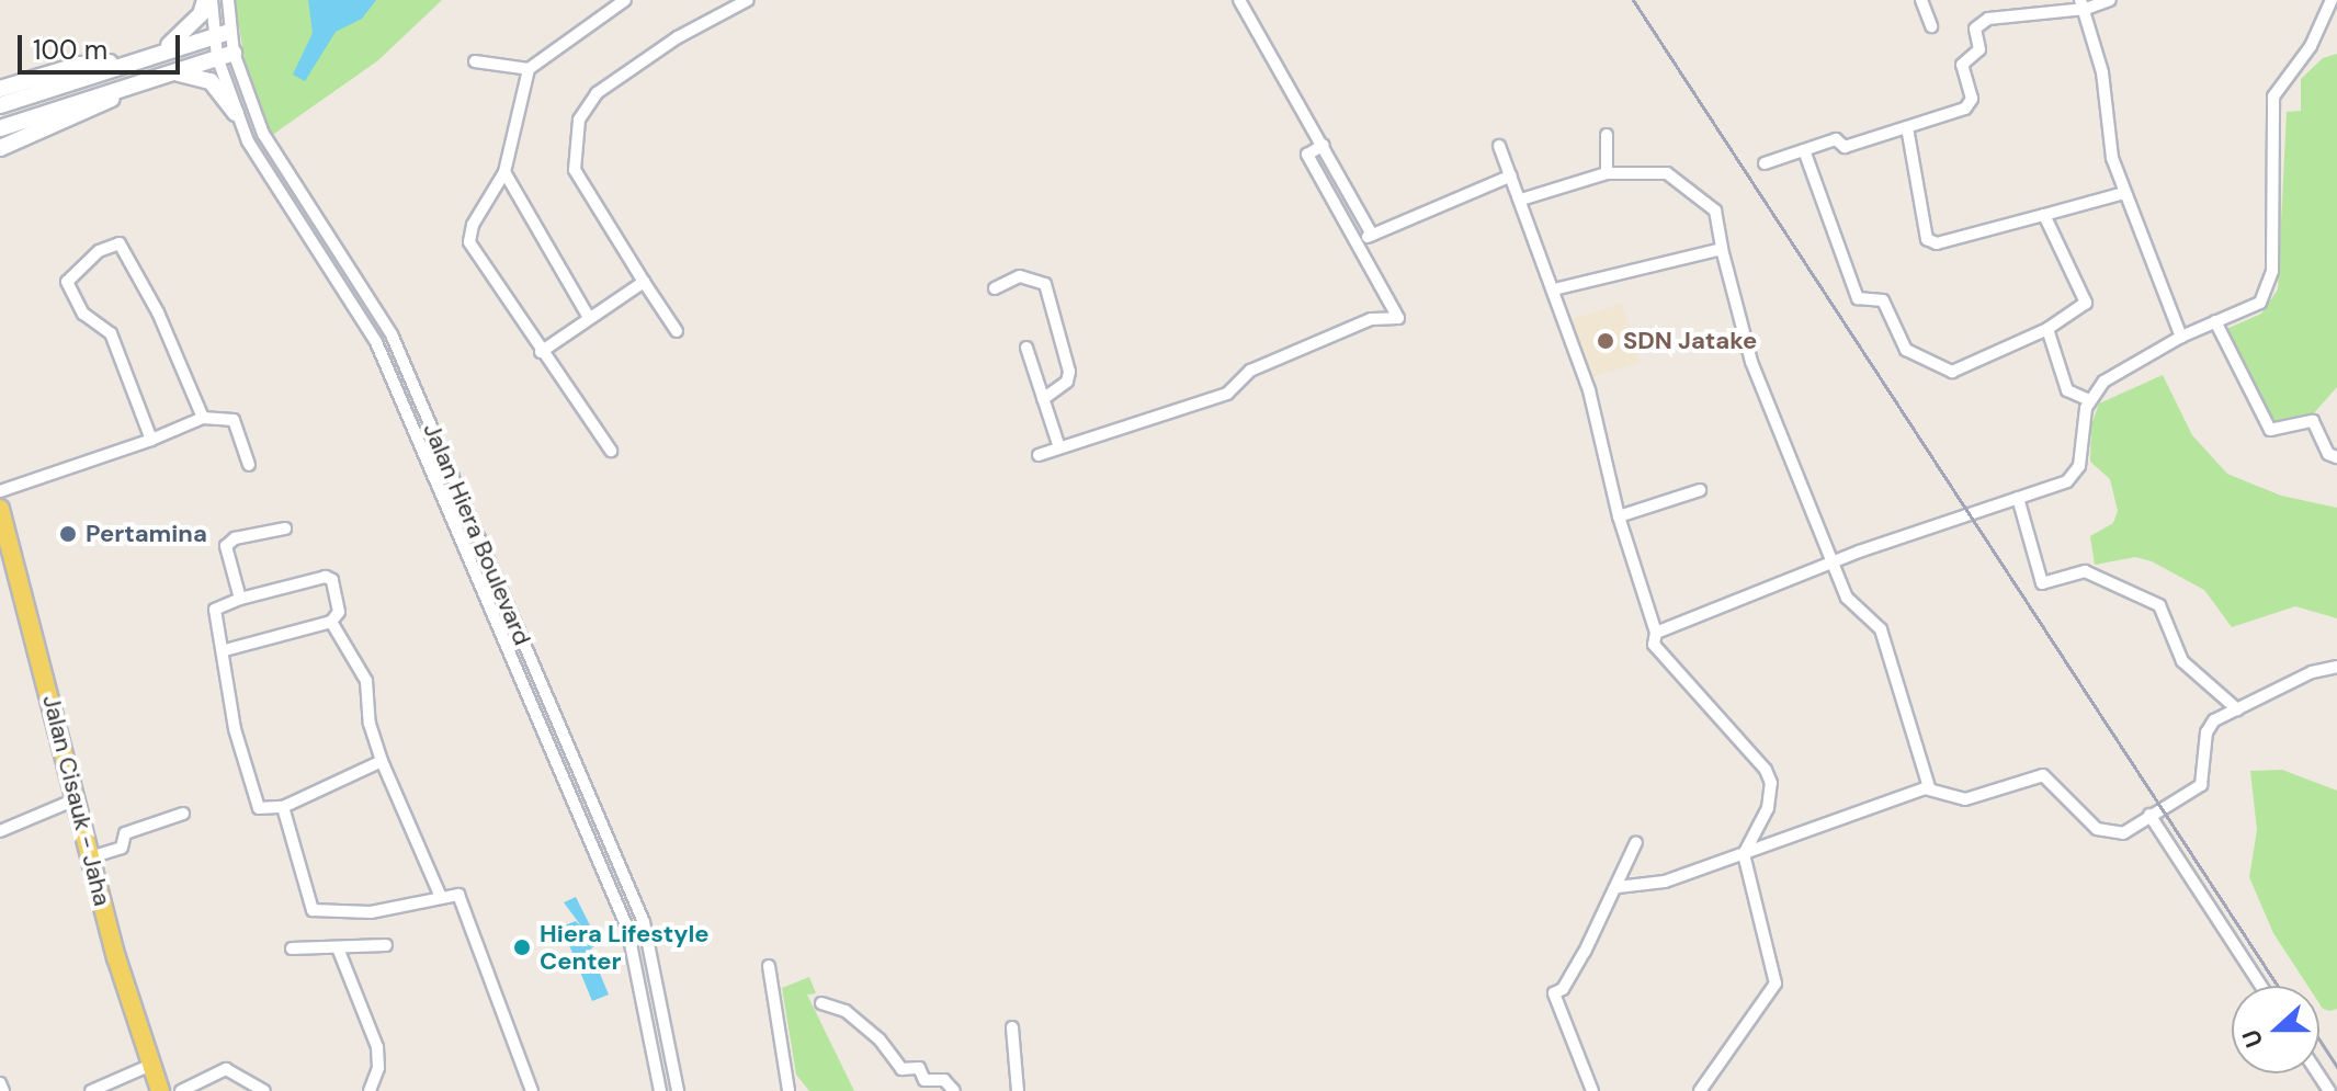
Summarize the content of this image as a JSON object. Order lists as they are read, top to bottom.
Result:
{
  "streets": {
    "main road": ["Jalan Cisauk - Jaha"],
    "street": ["Jalan Hiera Boulevard"]
  },
  "places": ["SDN Jatake", "Pertamina", "Hiera Lifestyle Center"],
  "scale_bar": "100 m",
  "north": "left"
}
